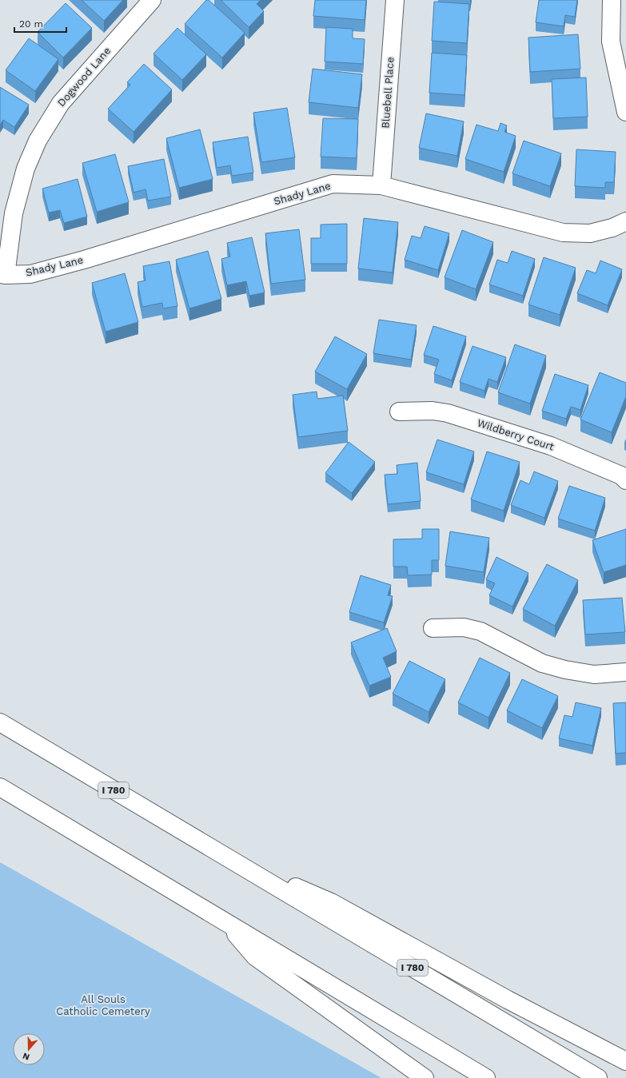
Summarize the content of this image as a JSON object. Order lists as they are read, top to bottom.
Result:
{
  "streets": {
    "main road": [
      "Dogwood Lane",
      "Bluebell Place",
      "Shady Lane",
      "Wildberry Court",
      "I 780"
    ]
  },
  "crossings": [
    ["Dogwood Lane", "Shady Lane"],
    ["Bluebell Place", "Shady Lane"]
  ],
  "parks": ["All Souls Catholic Cemetery"],
  "scale_bar": "20 m",
  "north": "bottom"
}
